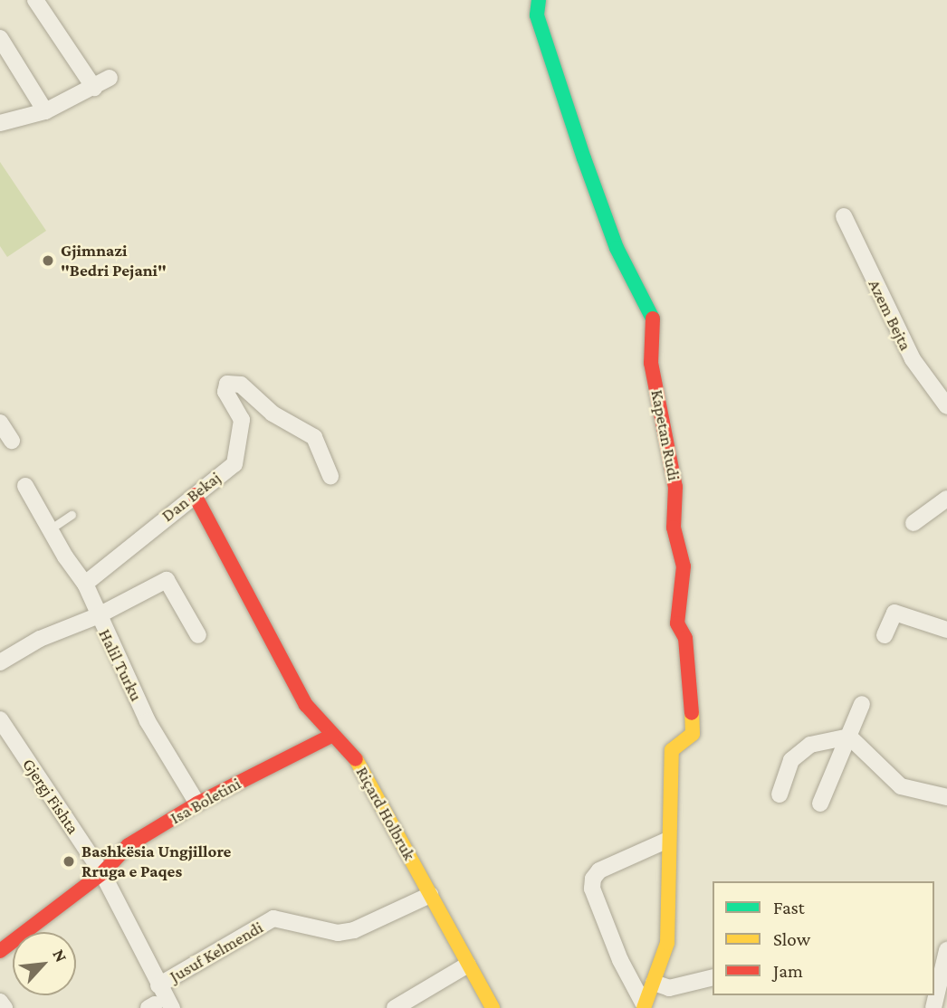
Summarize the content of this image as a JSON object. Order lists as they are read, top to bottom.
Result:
{
  "streets": {
    "street": [
      "Azem Bejta",
      "Kapetan Rudi",
      "Dan Bekaj",
      "Halil Turku",
      "Gjergj Fishta",
      "Isa Boletini",
      "Riçard Holbruk",
      "Jusuf Kelmendi"
    ]
  },
  "crossings": [
    ["Dan Bekaj", "Riçard Holbruk"],
    ["Halil Turku", "Isa Boletini"],
    ["Gjergj Fishta", "Isa Boletini"],
    ["Gjergj Fishta", "Jusuf Kelmendi"],
    ["Isa Boletini", "Riçard Holbruk"],
    ["Riçard Holbruk", "Jusuf Kelmendi"]
  ],
  "places": ["Gjimnazi \"Bedri Pejani\"", "Bashkësia Ungjillore Rruga e Paqes"],
  "legend": ["Fast", "Slow", "Jam"],
  "north": "top right"
}
